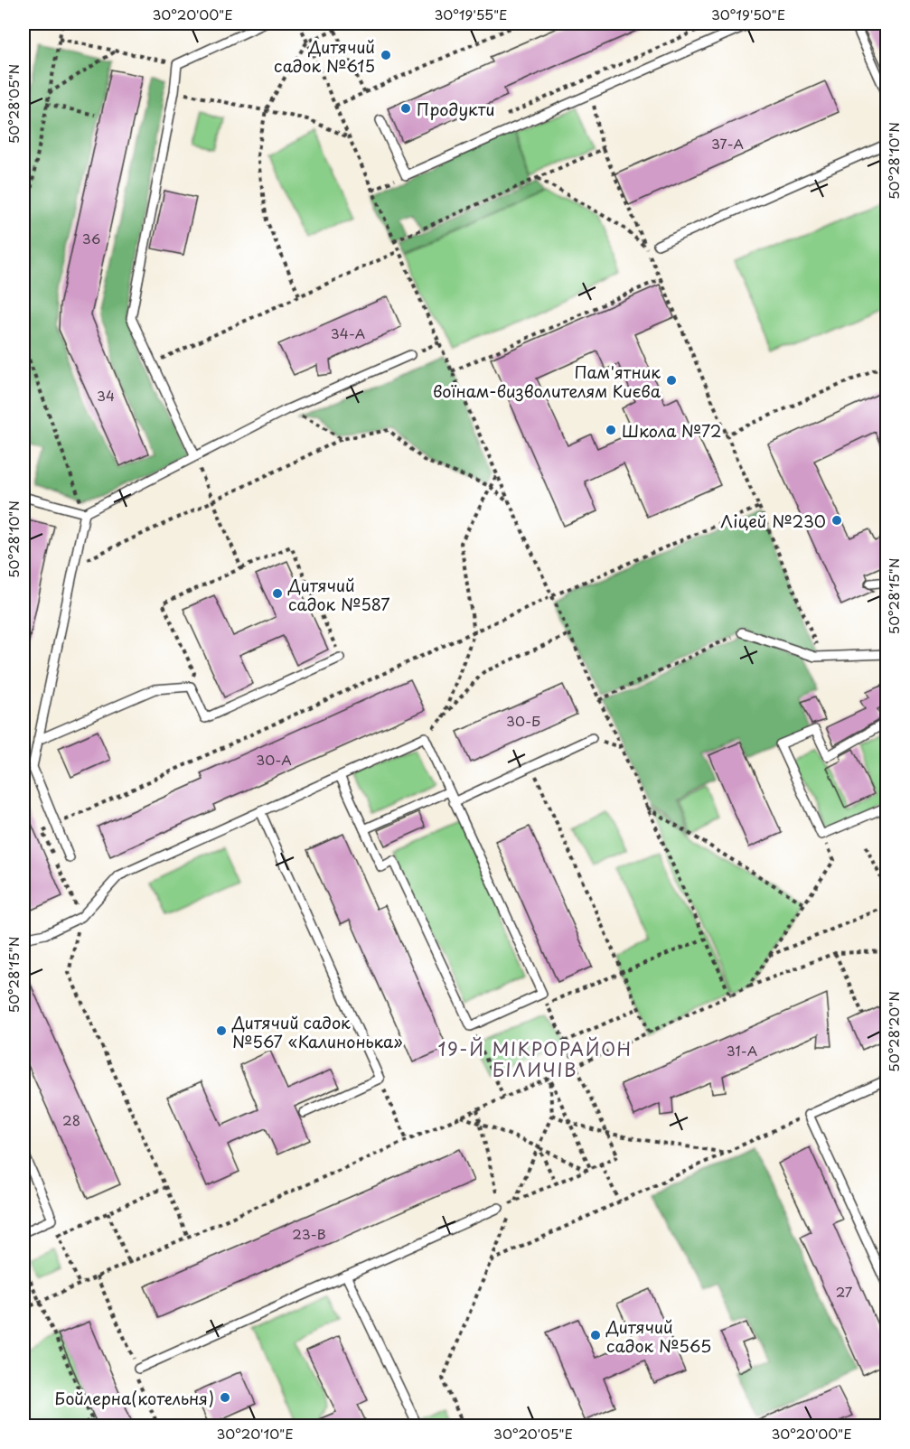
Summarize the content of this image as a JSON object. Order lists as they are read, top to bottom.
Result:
{
  "districts": ["19-Й МІКРОРАЙОН БІЛИЧІВ"],
  "places": [
    "Дитячий садок №615",
    "Продукти",
    "Пам'ятник воїнам-визволителям Києва",
    "Школа №72",
    "Ліцей №230",
    "Дитячий садок №587",
    "Дитячий садок №567 «Калинонька»",
    "Дитячий садок №565",
    "Бойлерна(котельня)"
  ],
  "house_numbers": [
    "37-А",
    "36",
    "34-А",
    "34",
    "30-Б",
    "30-А",
    "31-А",
    "28",
    "23-В",
    "27"
  ],
  "coordinates": [
    "30°20'00\"E",
    "30°19'55\"E",
    "30°19'50\"E",
    "50°28'05\"N",
    "50°28'10\"N",
    "50°28'15\"N",
    "50°28'20\"N",
    "30°20'10\"E",
    "30°20'05\"E"
  ]
}
